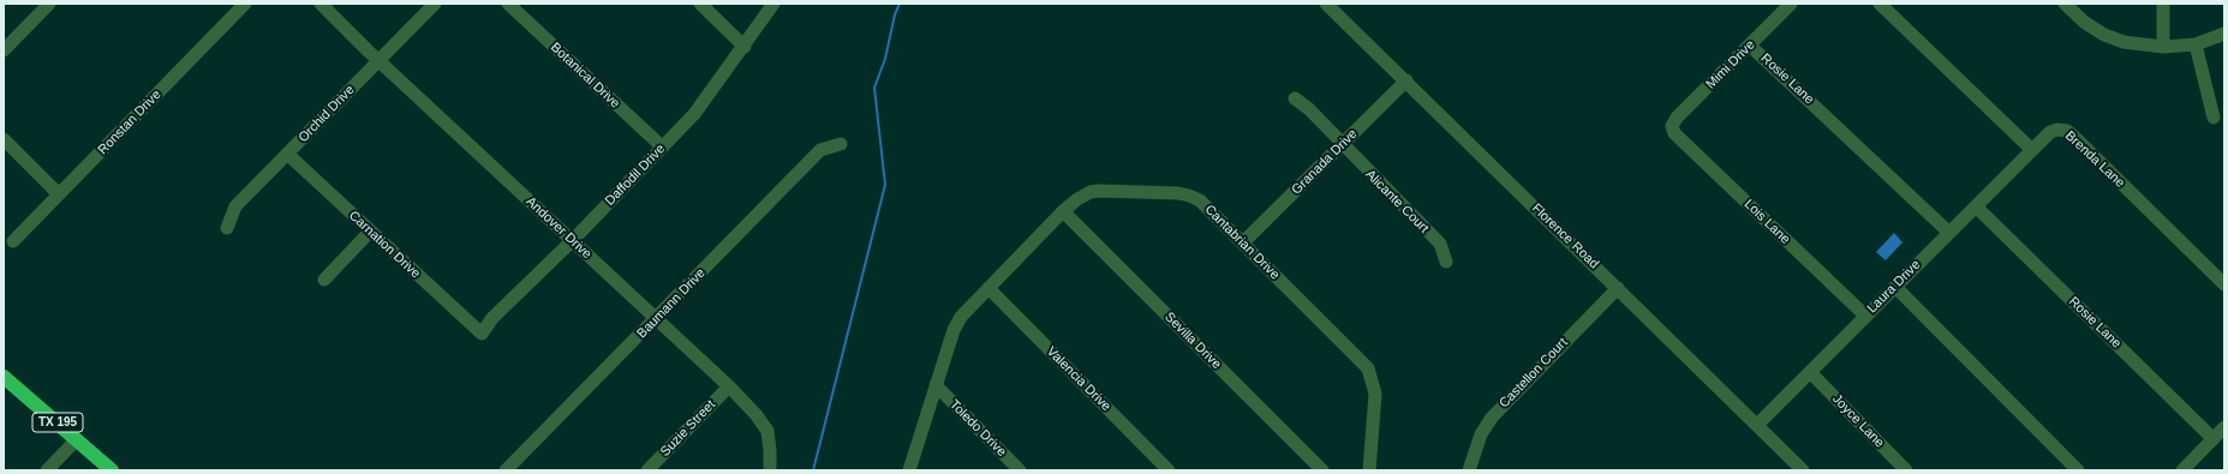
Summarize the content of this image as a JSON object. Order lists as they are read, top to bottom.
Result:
{
  "streets": {
    "highway": ["TX 195"],
    "street": [
      "Mimi Drive",
      "Botanical Drive",
      "Rosie Lane",
      "Orchid Drive",
      "Ronstan Drive",
      "Brenda Lane",
      "Granada Drive",
      "Daffodil Drive",
      "Alicante Court",
      "Lois Lane",
      "Andover Drive",
      "Florence Road",
      "Cantabrian Drive",
      "Carnation Drive",
      "Laura Drive",
      "Baumann Drive",
      "Sevilla Drive",
      "Castellon Court",
      "Valencia Drive",
      "Joyce Lane",
      "Suzie Street",
      "Toledo Drive"
    ]
  },
  "crossings": [
    ["Mimi Drive", "Rosie Lane"],
    ["Mimi Drive", "Lois Lane"],
    ["Botanical Drive", "Daffodil Drive"],
    ["Rosie Lane", "Laura Drive"],
    ["Orchid Drive", "Andover Drive"],
    ["Orchid Drive", "Carnation Drive"],
    ["Brenda Lane", "Laura Drive"],
    ["Granada Drive", "Alicante Court"],
    ["Granada Drive", "Florence Road"],
    ["Granada Drive", "Cantabrian Drive"],
    ["Daffodil Drive", "Andover Drive"],
    ["Daffodil Drive", "Carnation Drive"],
    ["Lois Lane", "Laura Drive"],
    ["Andover Drive", "Baumann Drive"],
    ["Andover Drive", "Suzie Street"],
    ["Florence Road", "Laura Drive"],
    ["Florence Road", "Castellon Court"],
    ["Cantabrian Drive", "Sevilla Drive"],
    ["Cantabrian Drive", "Valencia Drive"],
    ["Cantabrian Drive", "Toledo Drive"],
    ["Laura Drive", "Joyce Lane"]
  ]
}
